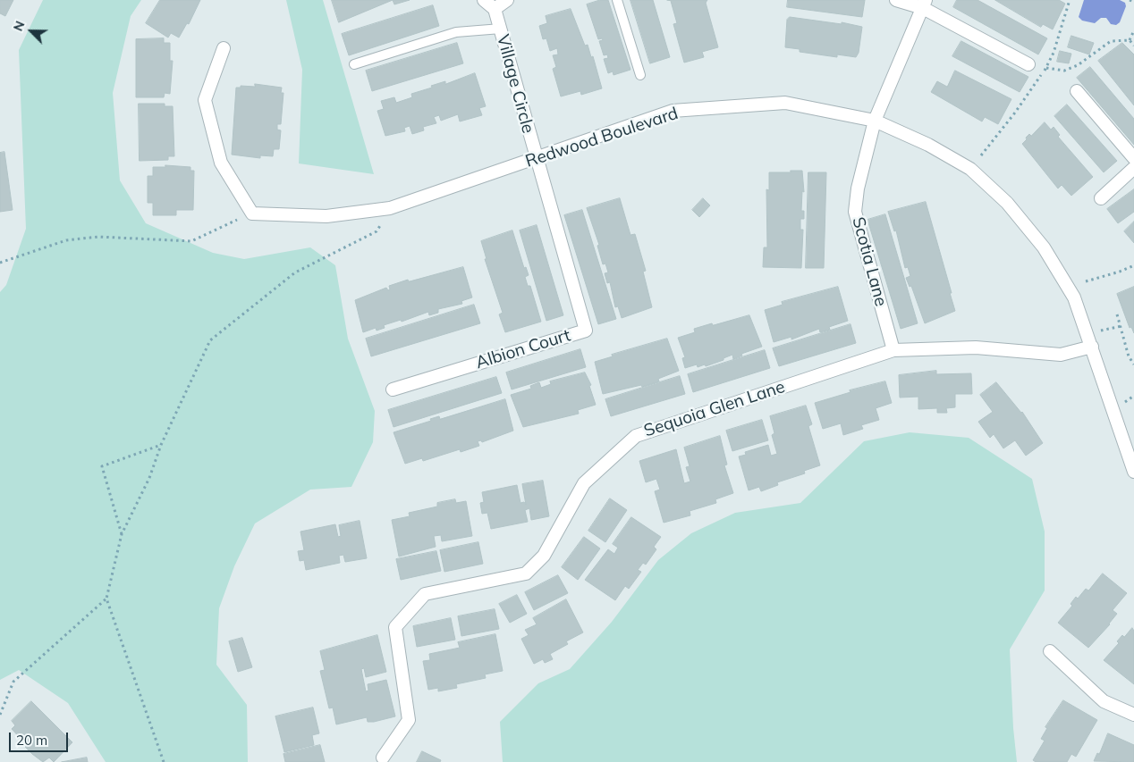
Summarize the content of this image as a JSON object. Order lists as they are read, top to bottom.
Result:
{
  "streets": {
    "street": [
      "Village Circle",
      "Redwood Boulevard",
      "Scotia Lane",
      "Albion Court",
      "Sequoia Glen Lane"
    ]
  },
  "crossings": [
    ["Village Circle", "Redwood Boulevard"],
    ["Village Circle", "Albion Court"],
    ["Redwood Boulevard", "Scotia Lane"],
    ["Redwood Boulevard", "Albion Court"],
    ["Redwood Boulevard", "Sequoia Glen Lane"],
    ["Scotia Lane", "Sequoia Glen Lane"]
  ],
  "scale_bar": "20 m",
  "north": "top left"
}
